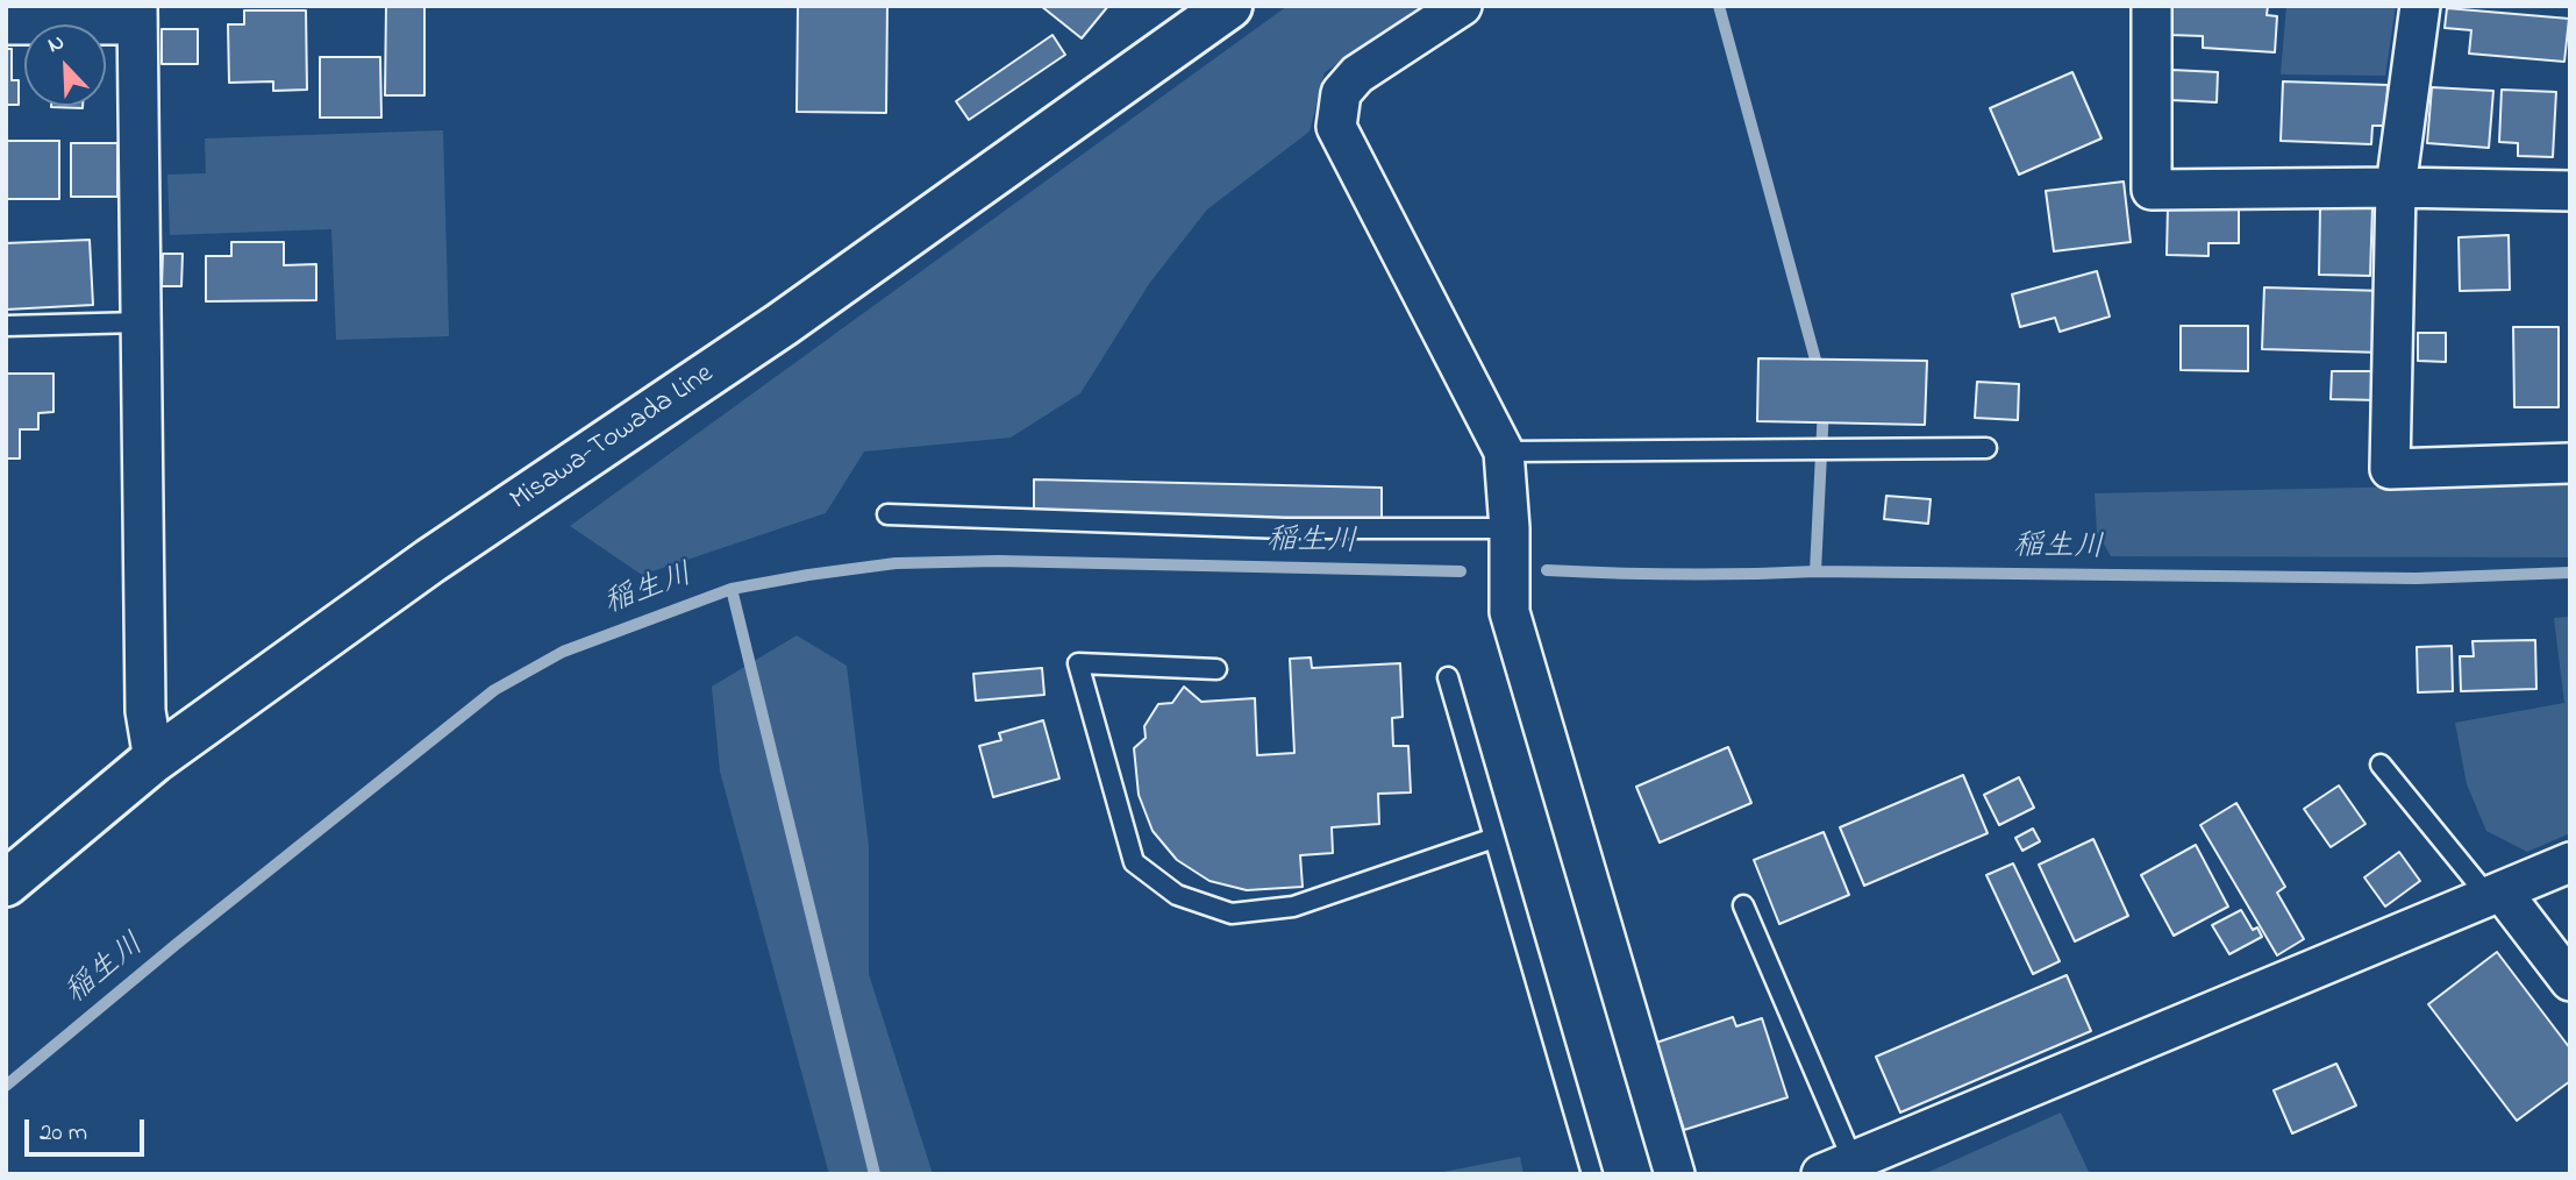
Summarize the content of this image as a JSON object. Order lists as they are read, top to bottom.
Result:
{
  "streets": {
    "main road": ["Misawa-Towada Line"]
  },
  "water": ["稲生川"],
  "scale_bar": "20 m",
  "north": "top left"
}
